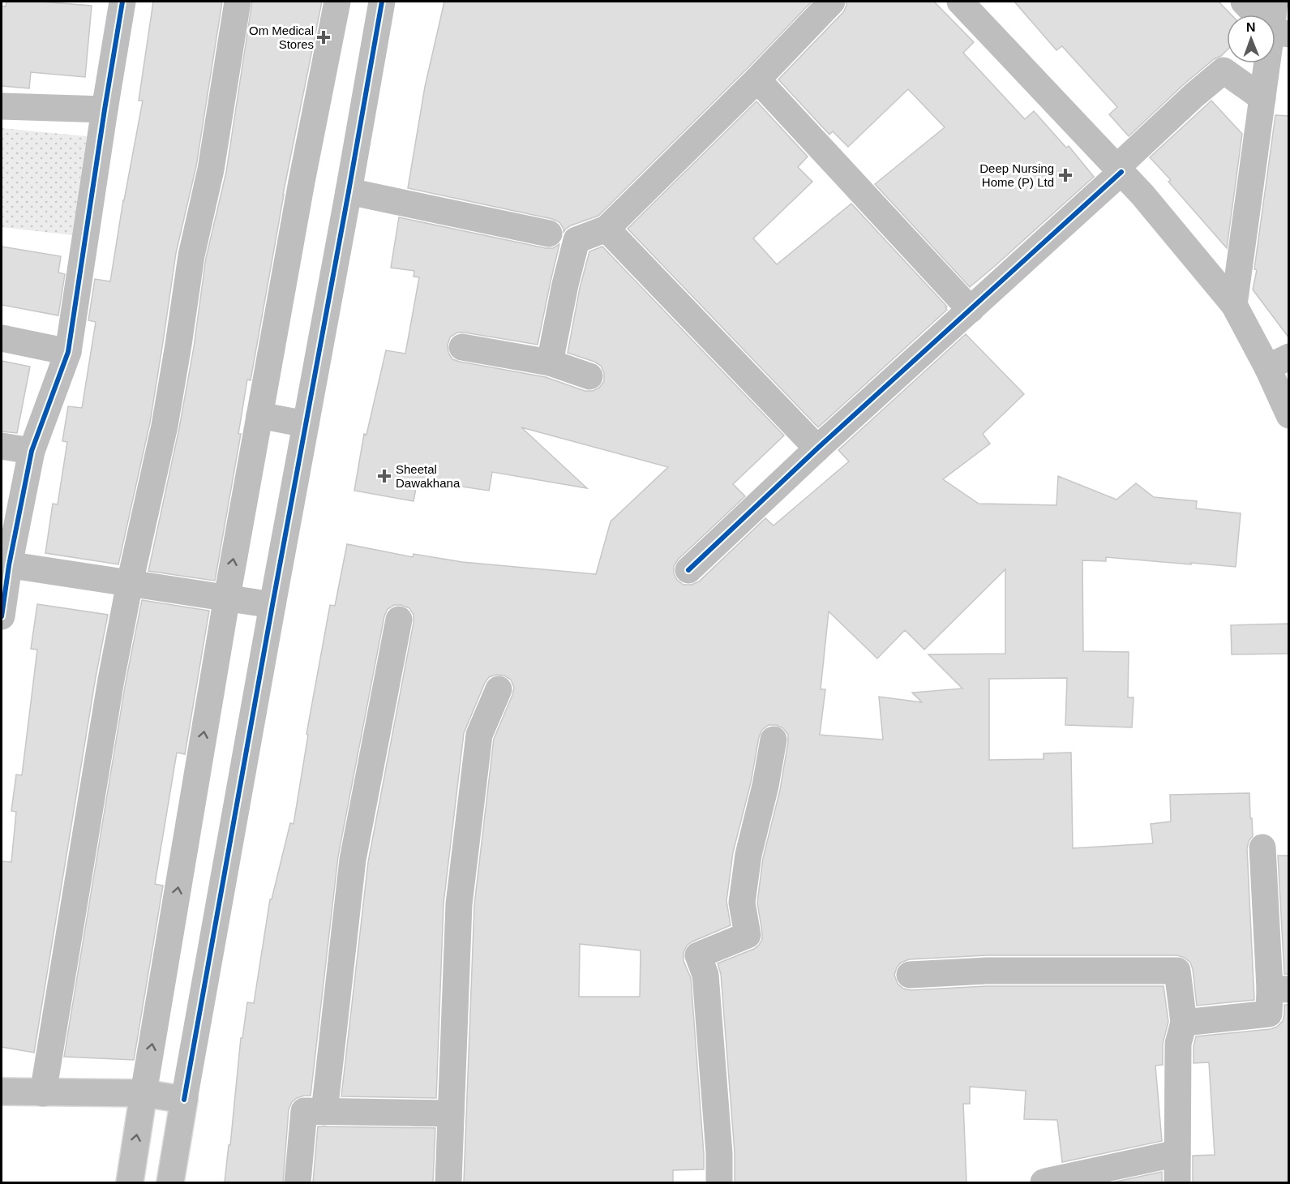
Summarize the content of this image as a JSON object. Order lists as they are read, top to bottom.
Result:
{
  "places": {
    "health": ["Om Medical Stores", "Deep Nursing Home (P) Ltd", "Sheetal Dawakhana"]
  },
  "north": "top"
}
